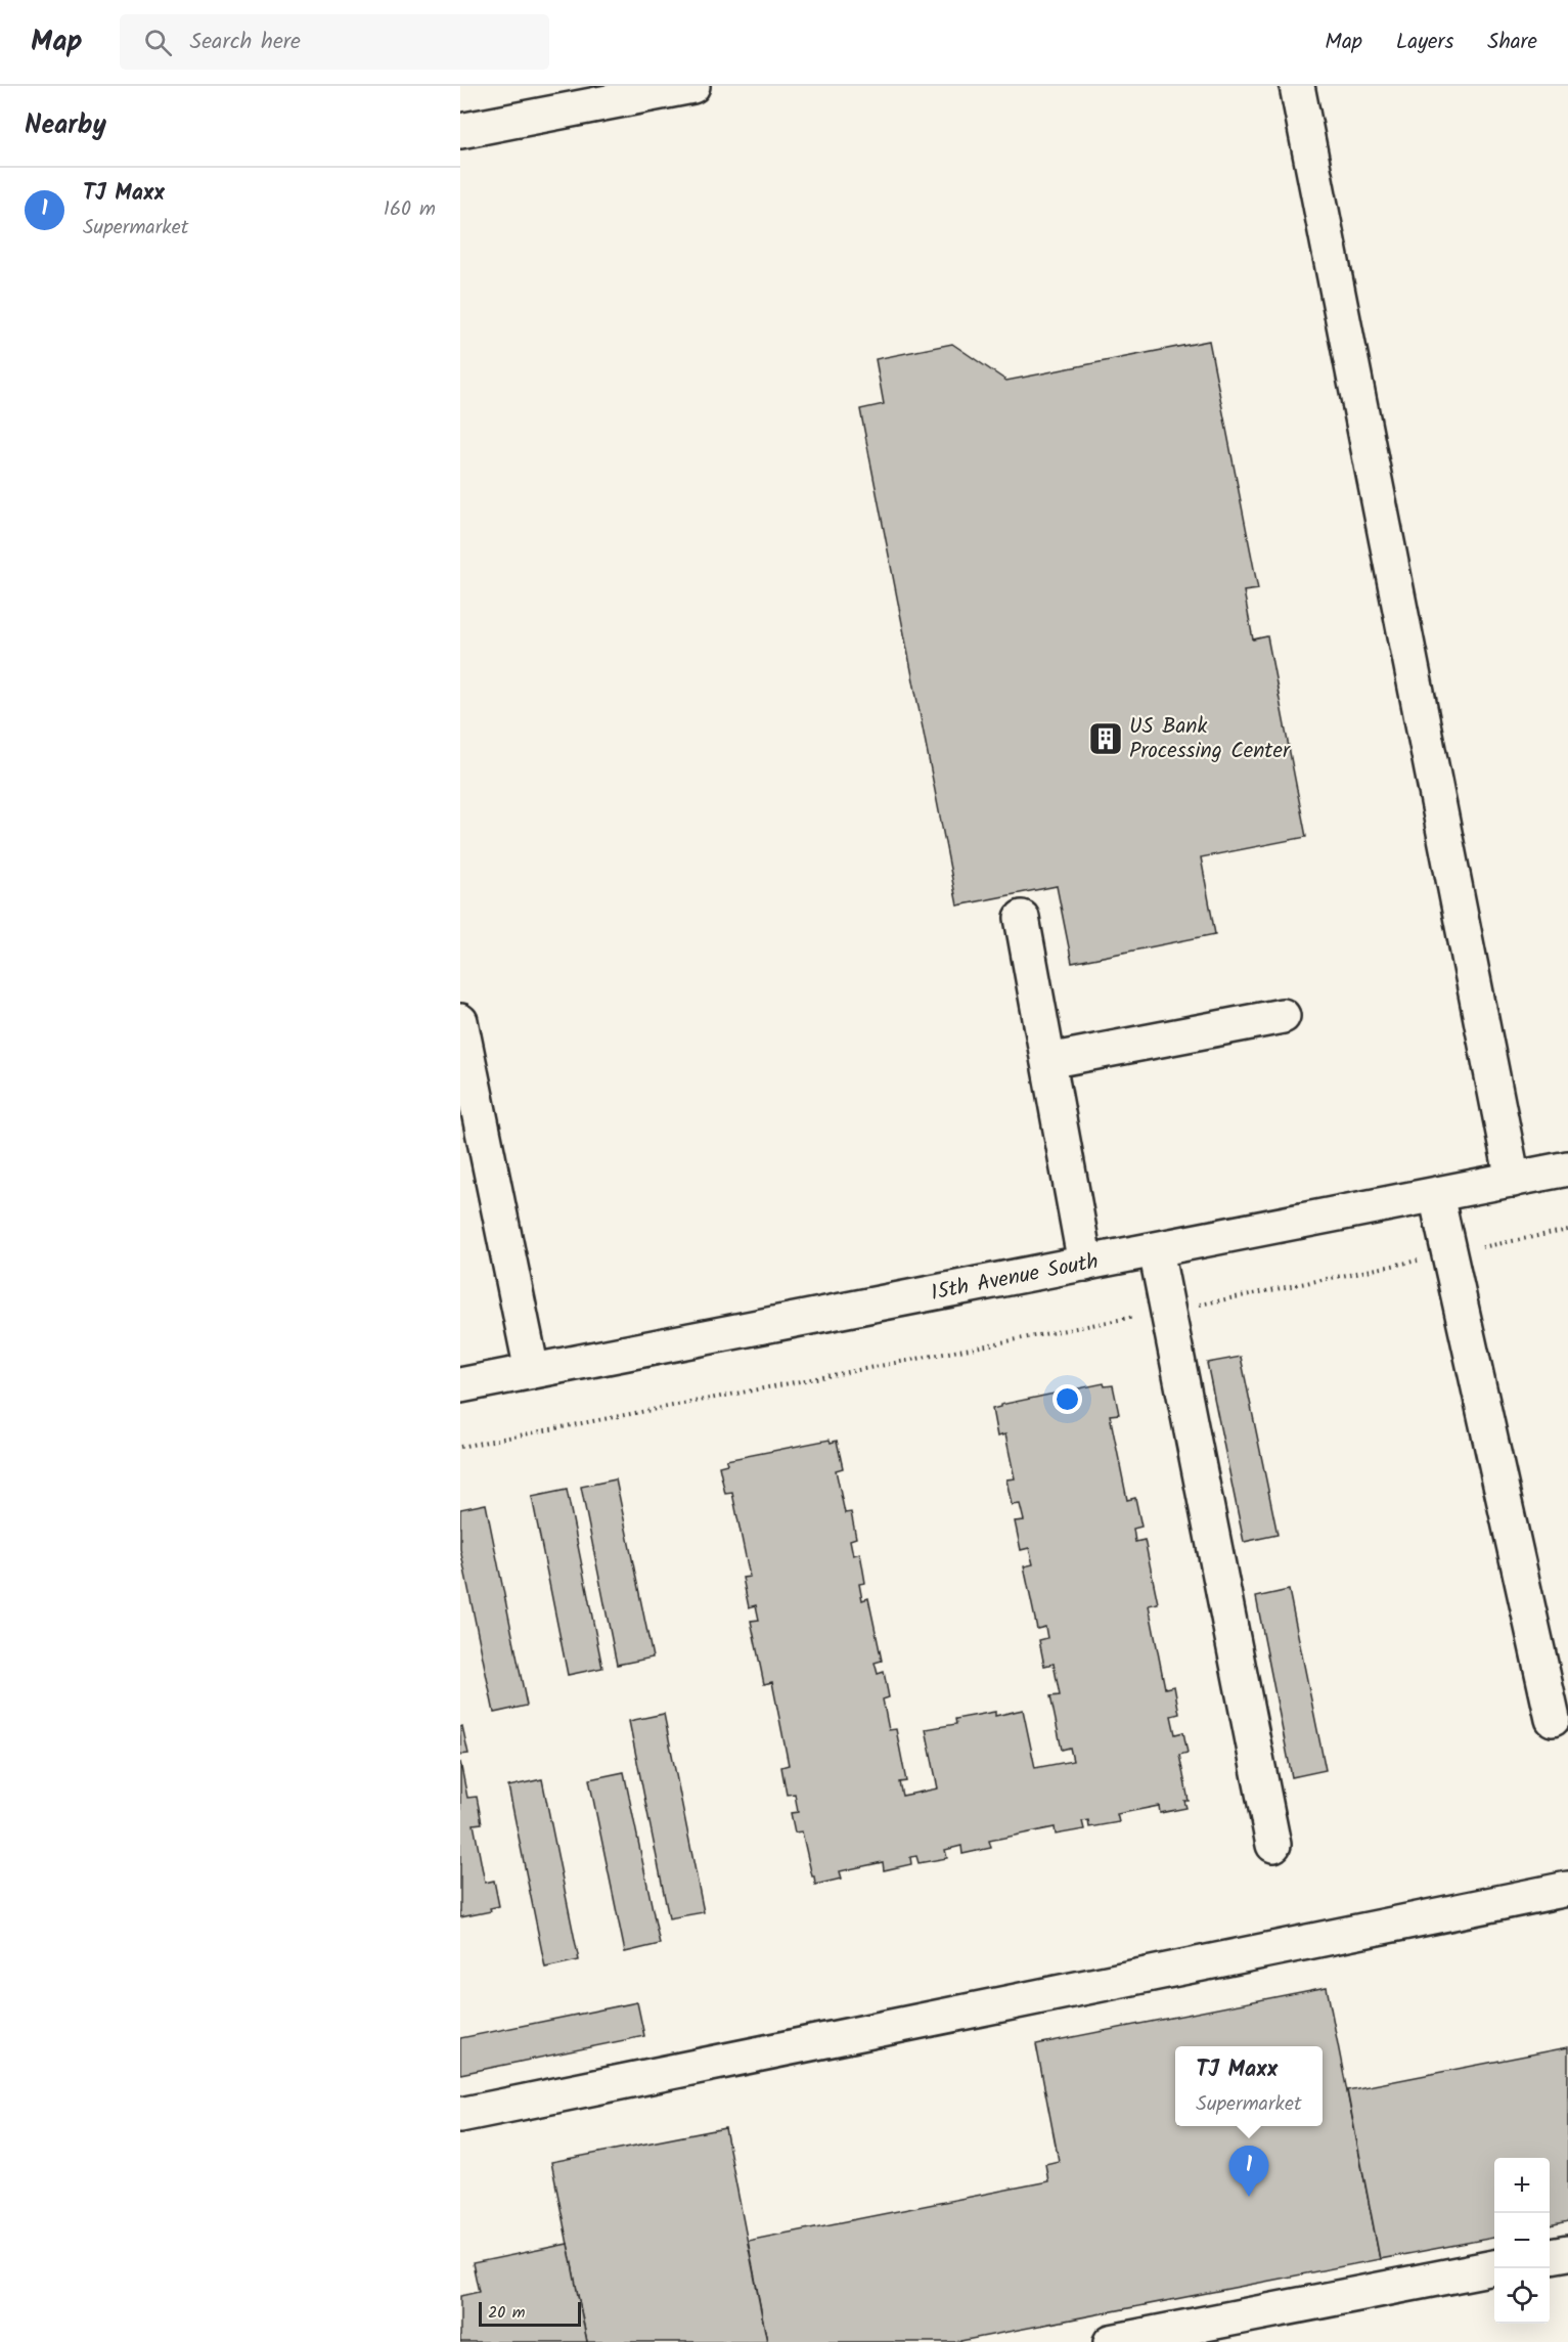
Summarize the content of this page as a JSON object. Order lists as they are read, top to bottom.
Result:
{
  "streets": {
    "street": ["15th Avenue South"]
  },
  "places": {
    "building": ["US Bank Processing Center"]
  },
  "scale_bar": "20 m",
  "page": {
    "header": "Map",
    "search": "Search here",
    "nav": ["Map", "Layers", "Share"],
    "heading": "Nearby",
    "list": [
      {
        "mark": "1",
        "name": "TJ Maxx",
        "note": "Supermarket",
        "value": "160 m"
      }
    ],
    "popup": ["TJ Maxx", "Supermarket"],
    "pins": "1",
    "map_buttons": ["+", "−"],
    "scale": "20 m"
  }
}
